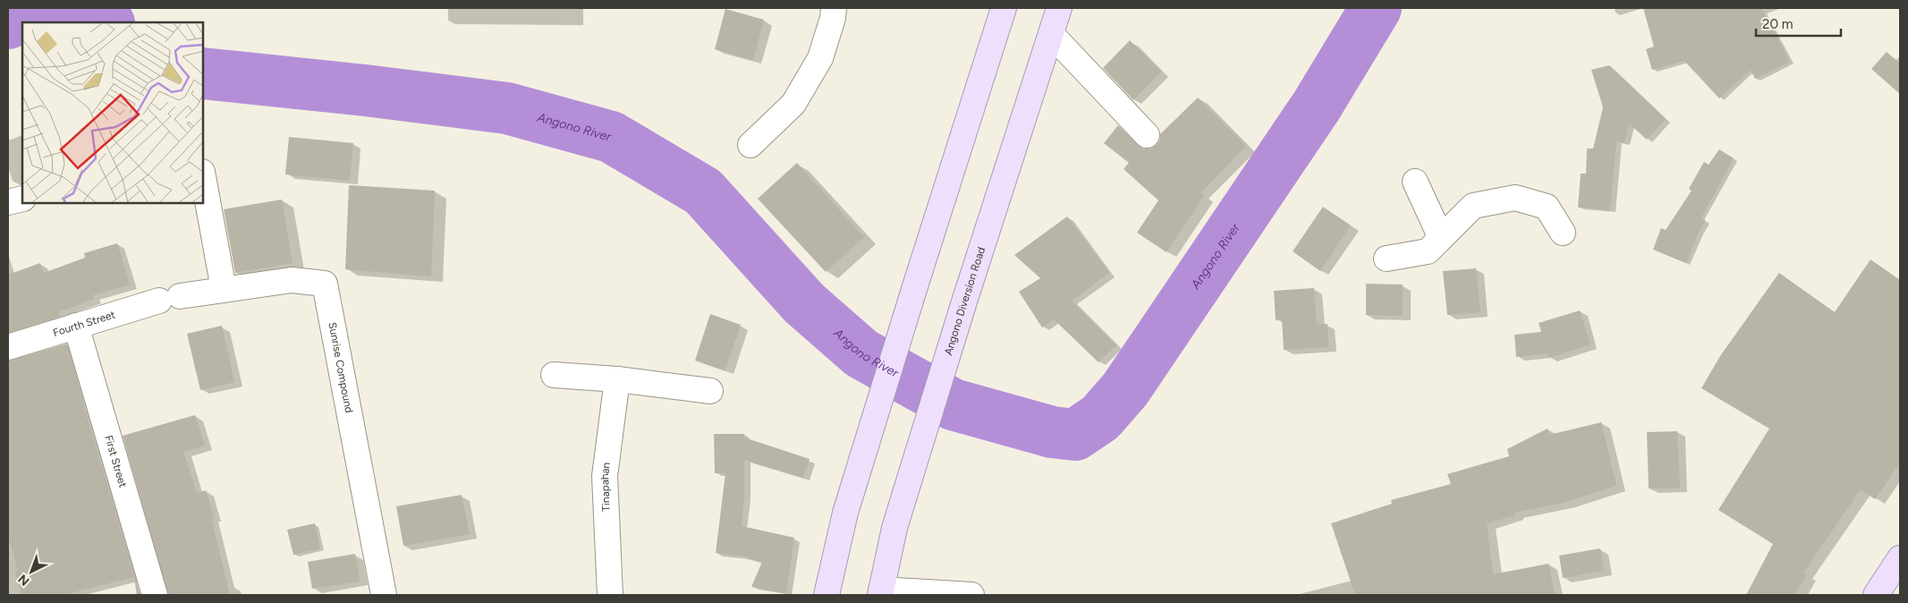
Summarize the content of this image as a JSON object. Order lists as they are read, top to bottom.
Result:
{
  "streets": {
    "main road": ["Angono Diversion Road"],
    "street": [
      "Fourth Street",
      "Sunrise Compound",
      "First Street",
      "Tinapahan"
    ]
  },
  "crossings": [
    ["Fourth Street", "Sunrise Compound"],
    ["Fourth Street", "First Street"]
  ],
  "water": ["Angono River"],
  "scale_bar": "20 m",
  "north": "bottom left"
}
